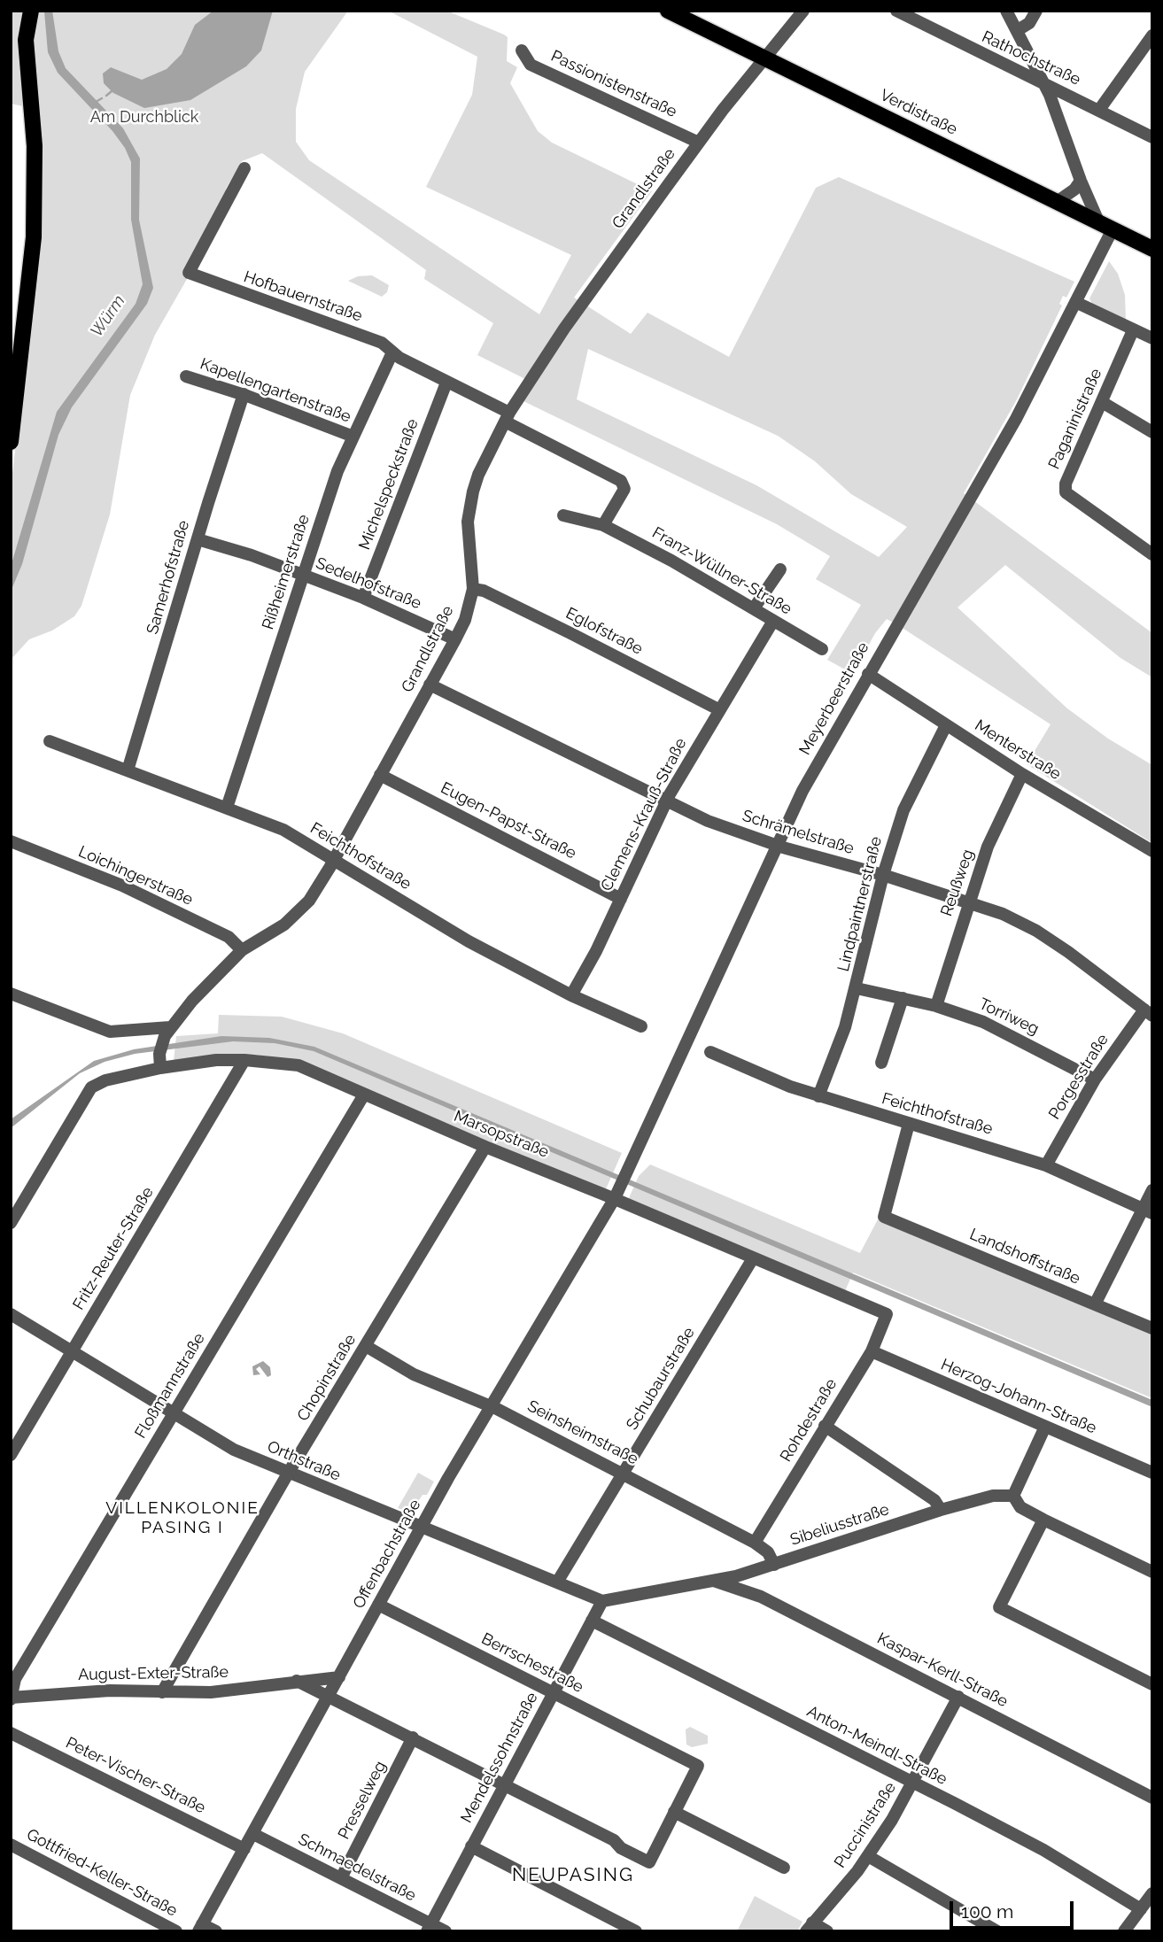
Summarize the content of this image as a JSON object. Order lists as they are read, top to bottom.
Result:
{
  "streets": {
    "main road": ["Verdistraße"],
    "street": [
      "Rathochstraße",
      "Passionistenstraße",
      "Grandlstraße",
      "Hofbauernstraße",
      "Kapellengartenstraße",
      "Paganinistraße",
      "Michelspeckstraße",
      "Franz-Wüllner-Straße",
      "Rißheimerstraße",
      "Samerhofstraße",
      "Sedelhofstraße",
      "Eglofstraße",
      "Meyerbeerstraße",
      "Menterstraße",
      "Clemens-Krauß-Straße",
      "Eugen-Papst-Straße",
      "Schrämelstraße",
      "Feichthofstraße",
      "Loichingerstraße",
      "Reußweg",
      "Lindpaintnerstraße",
      "Torriweg",
      "Porgesstraße",
      "Marsopstraße",
      "Fritz-Reuter-Straße",
      "Landshoffstraße",
      "Chopinstraße",
      "Schubaurstraße",
      "Floßmannstraße",
      "Herzog-Johann-Straße",
      "Rohdestraße",
      "Seinsheimstraße",
      "Orthstraße",
      "Sibeliusstraße",
      "Offenbachstraße",
      "Berrschestraße",
      "Kaspar-Kerll-Straße",
      "August-Exter-Straße",
      "Anton-Meindl-Straße",
      "Mendelssohnstraße",
      "Peter-Vischer-Straße",
      "Presselweg",
      "Puccinistraße",
      "Schmaedelstraße",
      "Gottfried-Keller-Straße"
    ]
  },
  "crossings": [
    ["Passionistenstraße", "Grandlstraße"],
    ["Verdistraße", "Grandlstraße"],
    ["Verdistraße", "Meyerbeerstraße"],
    ["Grandlstraße", "Hofbauernstraße"],
    ["Grandlstraße", "Sedelhofstraße"],
    ["Grandlstraße", "Eglofstraße"],
    ["Grandlstraße", "Eugen-Papst-Straße"],
    ["Grandlstraße", "Schrämelstraße"],
    ["Grandlstraße", "Feichthofstraße"],
    ["Grandlstraße", "Loichingerstraße"],
    ["Grandlstraße", "Marsopstraße"],
    ["Hofbauernstraße", "Michelspeckstraße"],
    ["Hofbauernstraße", "Rißheimerstraße"],
    ["Kapellengartenstraße", "Rißheimerstraße"],
    ["Kapellengartenstraße", "Samerhofstraße"],
    ["Michelspeckstraße", "Sedelhofstraße"],
    ["Franz-Wüllner-Straße", "Clemens-Krauß-Straße"],
    ["Rißheimerstraße", "Sedelhofstraße"],
    ["Rißheimerstraße", "Feichthofstraße"],
    ["Samerhofstraße", "Sedelhofstraße"],
    ["Samerhofstraße", "Feichthofstraße"],
    ["Eglofstraße", "Clemens-Krauß-Straße"],
    ["Meyerbeerstraße", "Menterstraße"],
    ["Meyerbeerstraße", "Schrämelstraße"],
    ["Meyerbeerstraße", "Marsopstraße"],
    ["Meyerbeerstraße", "Offenbachstraße"],
    ["Menterstraße", "Reußweg"],
    ["Menterstraße", "Lindpaintnerstraße"],
    ["Clemens-Krauß-Straße", "Eugen-Papst-Straße"],
    ["Clemens-Krauß-Straße", "Schrämelstraße"],
    ["Clemens-Krauß-Straße", "Feichthofstraße"],
    ["Schrämelstraße", "Reußweg"],
    ["Schrämelstraße", "Lindpaintnerstraße"],
    ["Schrämelstraße", "Porgesstraße"],
    ["Feichthofstraße", "Lindpaintnerstraße"],
    ["Feichthofstraße", "Porgesstraße"],
    ["Feichthofstraße", "Landshoffstraße"],
    ["Reußweg", "Torriweg"],
    ["Lindpaintnerstraße", "Torriweg"],
    ["Torriweg", "Porgesstraße"],
    ["Marsopstraße", "Fritz-Reuter-Straße"],
    ["Marsopstraße", "Chopinstraße"],
    ["Marsopstraße", "Schubaurstraße"],
    ["Marsopstraße", "Floßmannstraße"],
    ["Marsopstraße", "Rohdestraße"],
    ["Marsopstraße", "Offenbachstraße"],
    ["Fritz-Reuter-Straße", "Orthstraße"],
    ["Chopinstraße", "Seinsheimstraße"],
    ["Chopinstraße", "Orthstraße"],
    ["Chopinstraße", "August-Exter-Straße"],
    ["Schubaurstraße", "Seinsheimstraße"],
    ["Schubaurstraße", "Orthstraße"],
    ["Floßmannstraße", "Orthstraße"],
    ["Floßmannstraße", "August-Exter-Straße"],
    ["Herzog-Johann-Straße", "Rohdestraße"],
    ["Rohdestraße", "Seinsheimstraße"],
    ["Seinsheimstraße", "Sibeliusstraße"],
    ["Seinsheimstraße", "Offenbachstraße"],
    ["Orthstraße", "Sibeliusstraße"],
    ["Orthstraße", "Offenbachstraße"],
    ["Orthstraße", "Mendelssohnstraße"],
    ["Sibeliusstraße", "Kaspar-Kerll-Straße"],
    ["Sibeliusstraße", "Mendelssohnstraße"],
    ["Offenbachstraße", "Berrschestraße"],
    ["Offenbachstraße", "August-Exter-Straße"],
    ["Offenbachstraße", "Peter-Vischer-Straße"],
    ["Offenbachstraße", "Schmaedelstraße"],
    ["Berrschestraße", "Mendelssohnstraße"],
    ["Kaspar-Kerll-Straße", "Puccinistraße"],
    ["Anton-Meindl-Straße", "Mendelssohnstraße"],
    ["Anton-Meindl-Straße", "Puccinistraße"],
    ["Mendelssohnstraße", "Schmaedelstraße"],
    ["Presselweg", "Schmaedelstraße"]
  ],
  "districts": ["VILLENKOLONIE PASING I", "NEUPASING"],
  "water": ["Würm"],
  "parks": ["Am Durchblick"],
  "scale_bar": "100 m"
}
